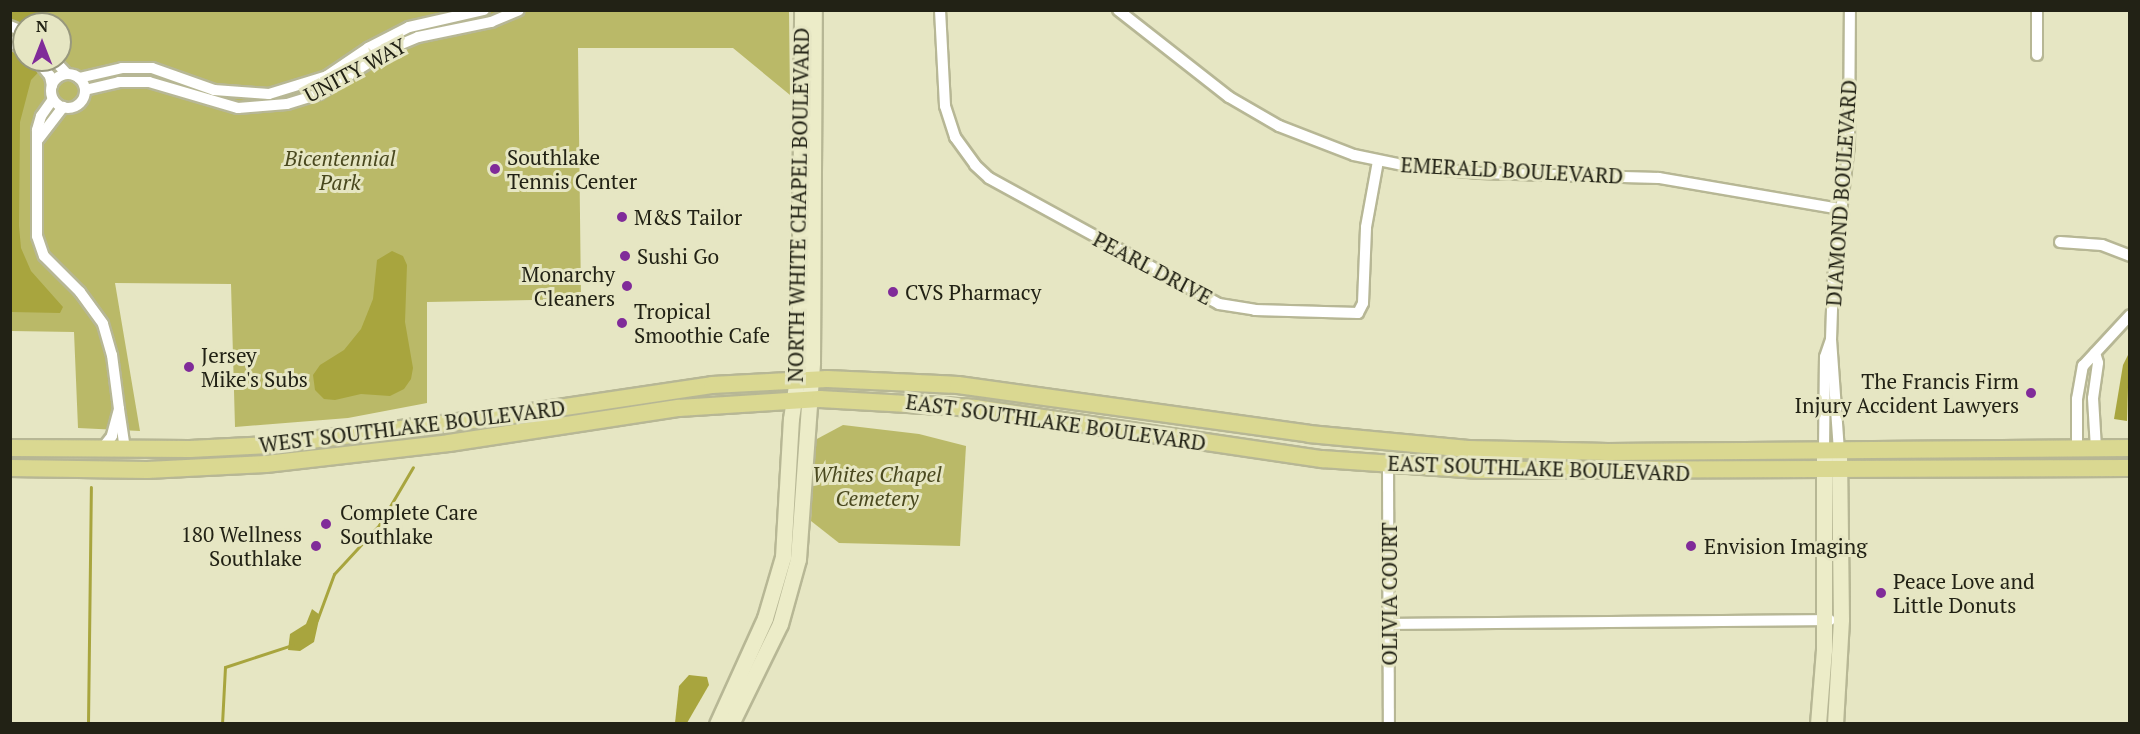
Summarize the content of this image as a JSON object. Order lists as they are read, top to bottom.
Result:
{
  "streets": {
    "main road": ["NORTH WHITE CHAPEL BOULEVARD", "EAST SOUTHLAKE BOULEVARD", "WEST SOUTHLAKE BOULEVARD"],
    "street": [
      "UNITY WAY",
      "EMERALD BOULEVARD",
      "DIAMOND BOULEVARD",
      "PEARL DRIVE",
      "OLIVIA COURT"
    ]
  },
  "crossings": [
    ["EMERALD BOULEVARD", "DIAMOND BOULEVARD"],
    ["EMERALD BOULEVARD", "PEARL DRIVE"],
    ["DIAMOND BOULEVARD", "EAST SOUTHLAKE BOULEVARD"],
    ["NORTH WHITE CHAPEL BOULEVARD", "EAST SOUTHLAKE BOULEVARD"],
    ["NORTH WHITE CHAPEL BOULEVARD", "WEST SOUTHLAKE BOULEVARD"],
    ["EAST SOUTHLAKE BOULEVARD", "WEST SOUTHLAKE BOULEVARD"],
    ["EAST SOUTHLAKE BOULEVARD", "OLIVIA COURT"]
  ],
  "parks": ["Bicentennial Park", "Whites Chapel Cemetery"],
  "places": [
    "Southlake Tennis Center",
    "M&S Tailor",
    "Sushi Go",
    "Monarchy Cleaners",
    "CVS Pharmacy",
    "Tropical Smoothie Cafe",
    "Jersey Mike's Subs",
    "The Francis Firm Injury Accident Lawyers",
    "Complete Care Southlake",
    "180 Wellness Southlake",
    "Envision Imaging",
    "Peace Love and Little Donuts"
  ],
  "north": "top"
}
